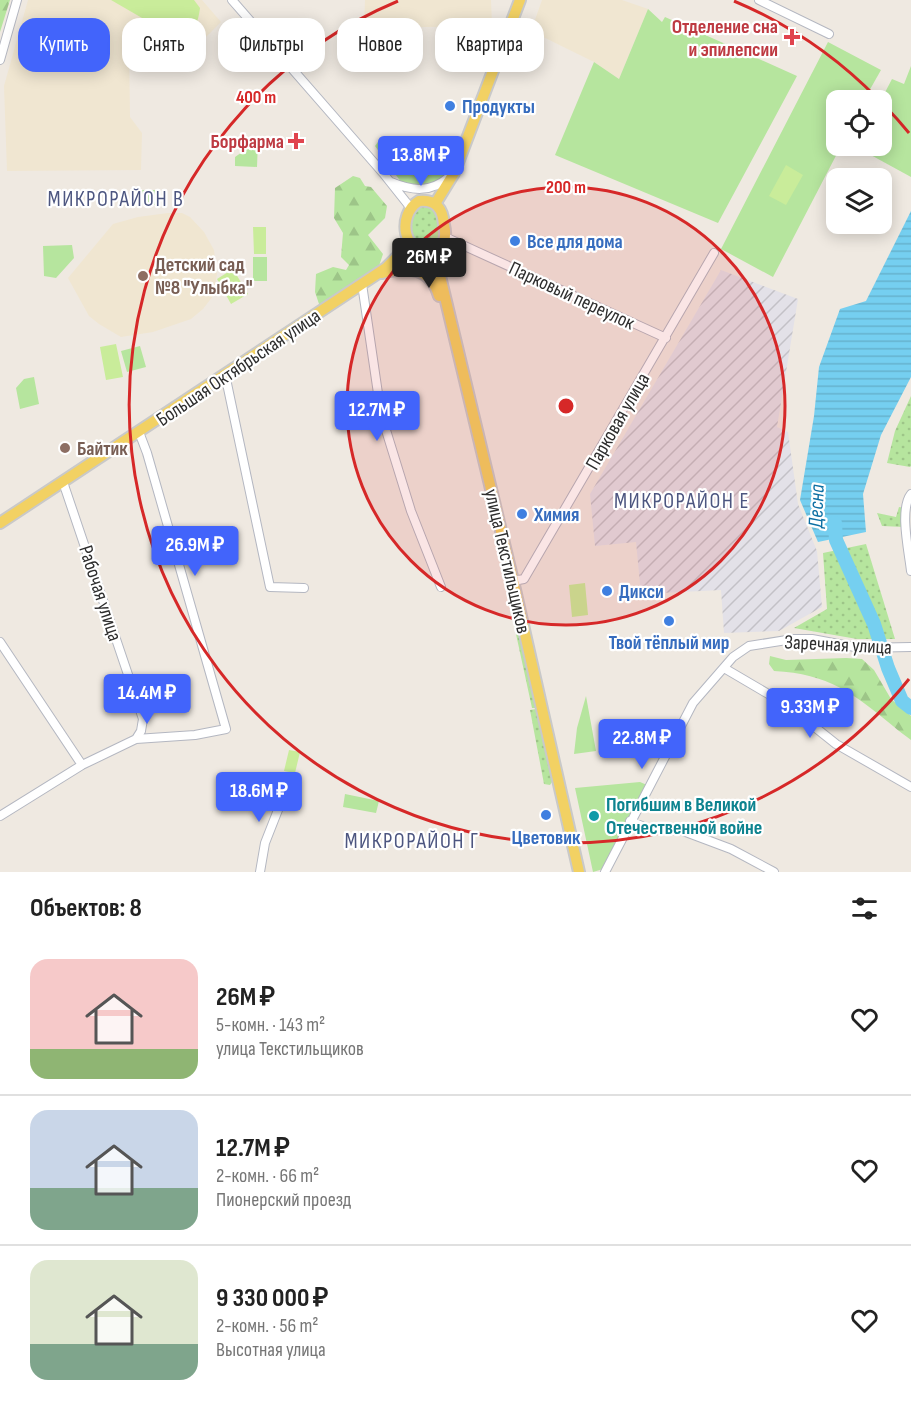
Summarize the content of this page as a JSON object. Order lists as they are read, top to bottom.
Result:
{
  "streets": {
    "main road": ["Большая Октябрьская улица", "улица Текстильщиков"],
    "street": [
      "Парковый переулок",
      "Парковая улица",
      "Рабочая улица",
      "Заречная улица"
    ]
  },
  "crossings": [
    ["Парковый переулок", "Большая Октябрьская улица"],
    ["Парковый переулок", "Парковая улица"],
    ["Парковый переулок", "улица Текстильщиков"],
    ["Большая Октябрьская улица", "улица Текстильщиков"],
    ["Большая Октябрьская улица", "Рабочая улица"],
    ["Парковая улица", "улица Текстильщиков"]
  ],
  "districts": ["МИКРОРАЙОН В", "МИКРОРАЙОН Е", "МИКРОРАЙОН Г"],
  "water": ["Десна"],
  "places": {
    "health": ["Отделение сна и эпилепсии", "Борфарма"],
    "other": [
      "Продукты",
      "Все для дома",
      "Детский сад №8 \"Улыбка\"",
      "Байтик",
      "Химия",
      "Дикси",
      "Твой тёплый мир",
      "Цветовик",
      "Погибшим в Великой Отечественной войне"
    ]
  },
  "page": {
    "chip": [
      "Купить",
      "Снять",
      "Фильтры",
      "Новое",
      "Квартира"
    ],
    "price": [
      "13.8M ₽",
      "26M ₽",
      "12.7M ₽",
      "26.9M ₽",
      "14.4M ₽",
      "9.33M ₽",
      "22.8M ₽",
      "18.6M ₽"
    ],
    "heading": "Объектов: 8",
    "list": [
      {
        "name": "26M ₽",
        "note": "5-комн. · 143 m² · улица Текстильщиков"
      },
      {
        "name": "12.7M ₽",
        "note": "2-комн. · 66 m² · Пионерский проезд"
      },
      {
        "name": "9 330 000 ₽",
        "note": "2-комн. · 56 m² · Высотная улица"
      }
    ]
  },
  "rings": ["400 m", "200 m"]
}
